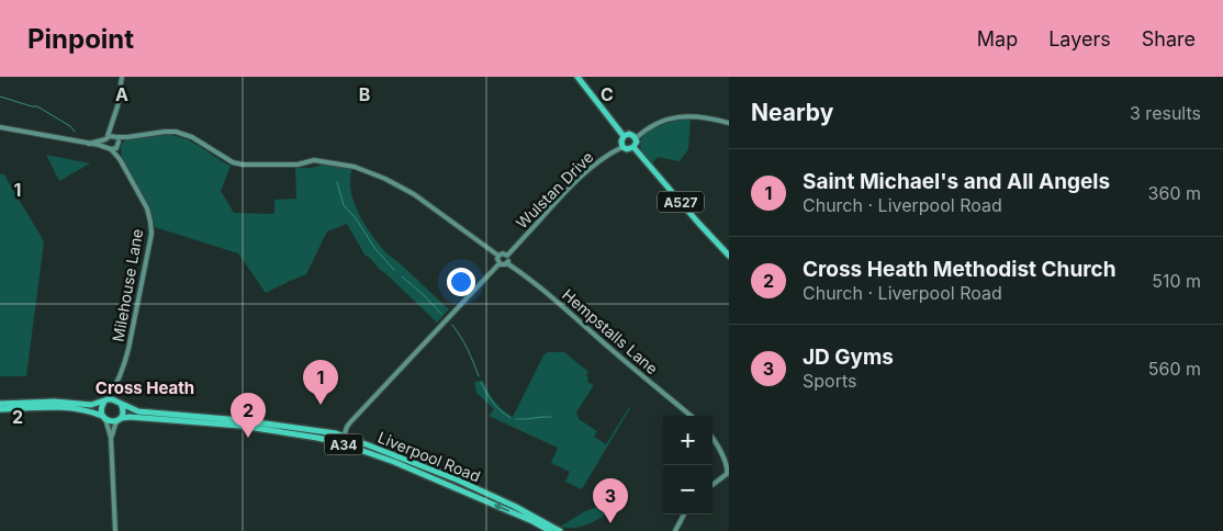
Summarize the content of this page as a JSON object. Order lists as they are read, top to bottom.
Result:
{
  "streets": {
    "highway": ["A527", "A34", "Liverpool Road"],
    "street": ["Wulstan Drive", "Milehouse Lane", "Hempstalls Lane"]
  },
  "crossings": [
    ["Wulstan Drive", "A527"],
    ["Wulstan Drive", "Hempstalls Lane"],
    ["Milehouse Lane", "Liverpool Road"]
  ],
  "districts": ["Cross Heath"],
  "page": {
    "header": "Pinpoint",
    "nav": ["Map", "Layers", "Share"],
    "heading": ["Nearby", "3 results"],
    "list": [
      {
        "mark": "1",
        "name": "Saint Michael's and All Angels",
        "note": "Church · Liverpool Road",
        "value": "360 m"
      },
      {
        "mark": "2",
        "name": "Cross Heath Methodist Church",
        "note": "Church · Liverpool Road",
        "value": "510 m"
      },
      {
        "mark": "3",
        "name": "JD Gyms",
        "note": "Sports",
        "value": "560 m"
      }
    ],
    "pins": ["1", "2", "3"],
    "map_buttons": ["+", "−"]
  },
  "grid": {
    "columns": ["A", "B", "C"],
    "rows": ["1", "2"]
  }
}
